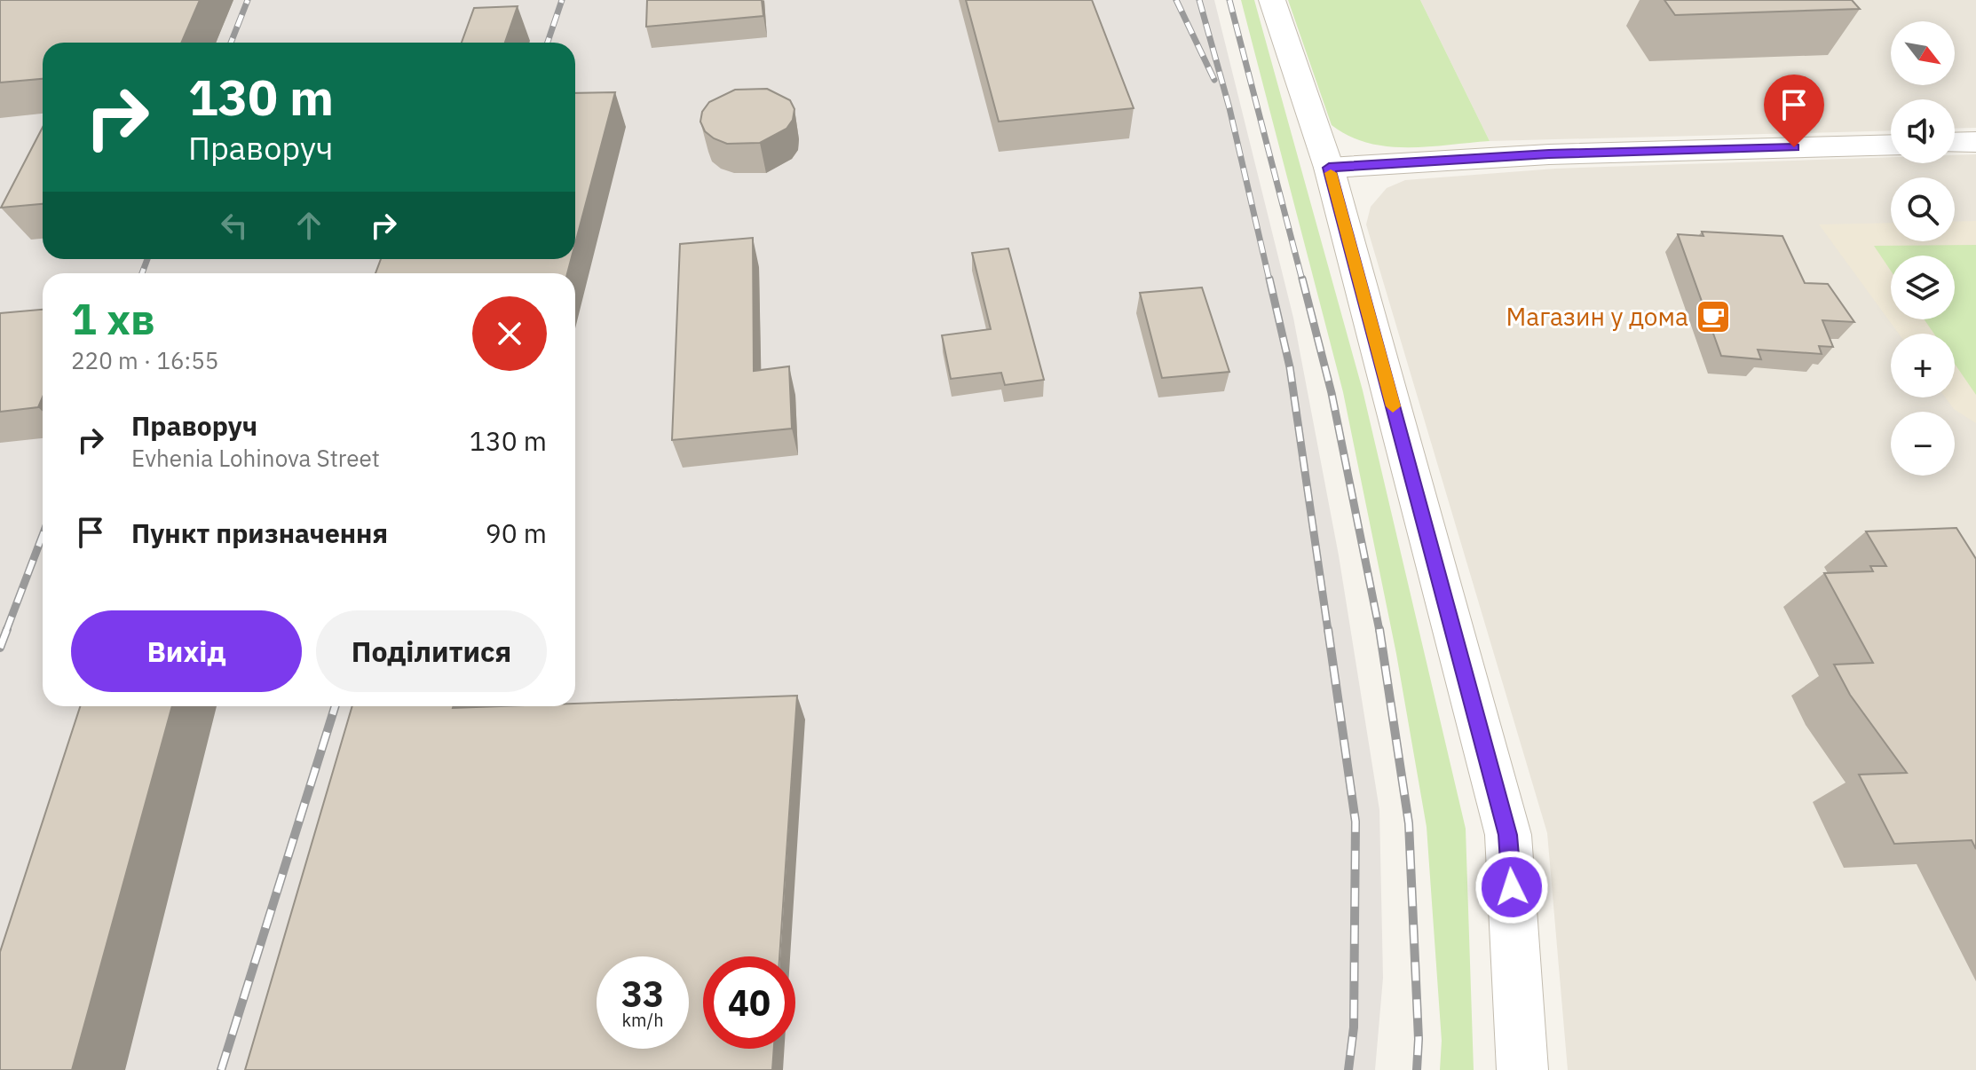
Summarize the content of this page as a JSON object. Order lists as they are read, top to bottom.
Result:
{
  "places": {
    "cafe": ["Магазин у дома"]
  },
  "north": "bottom right",
  "page": {
    "map_buttons": ["+", "−"],
    "turn": ["130 m", "Праворуч"],
    "heading": ["1 хв", "220 m · 16:55"],
    "list": [
      {
        "name": "Праворуч",
        "note": "Evhenia Lohinova Street",
        "value": "130 m"
      },
      {
        "name": "Пункт призначення",
        "value": "90 m"
      }
    ],
    "buttons": ["Вихід", "Поділитися"],
    "speed": "33 km/h",
    "limit": "40"
  }
}
